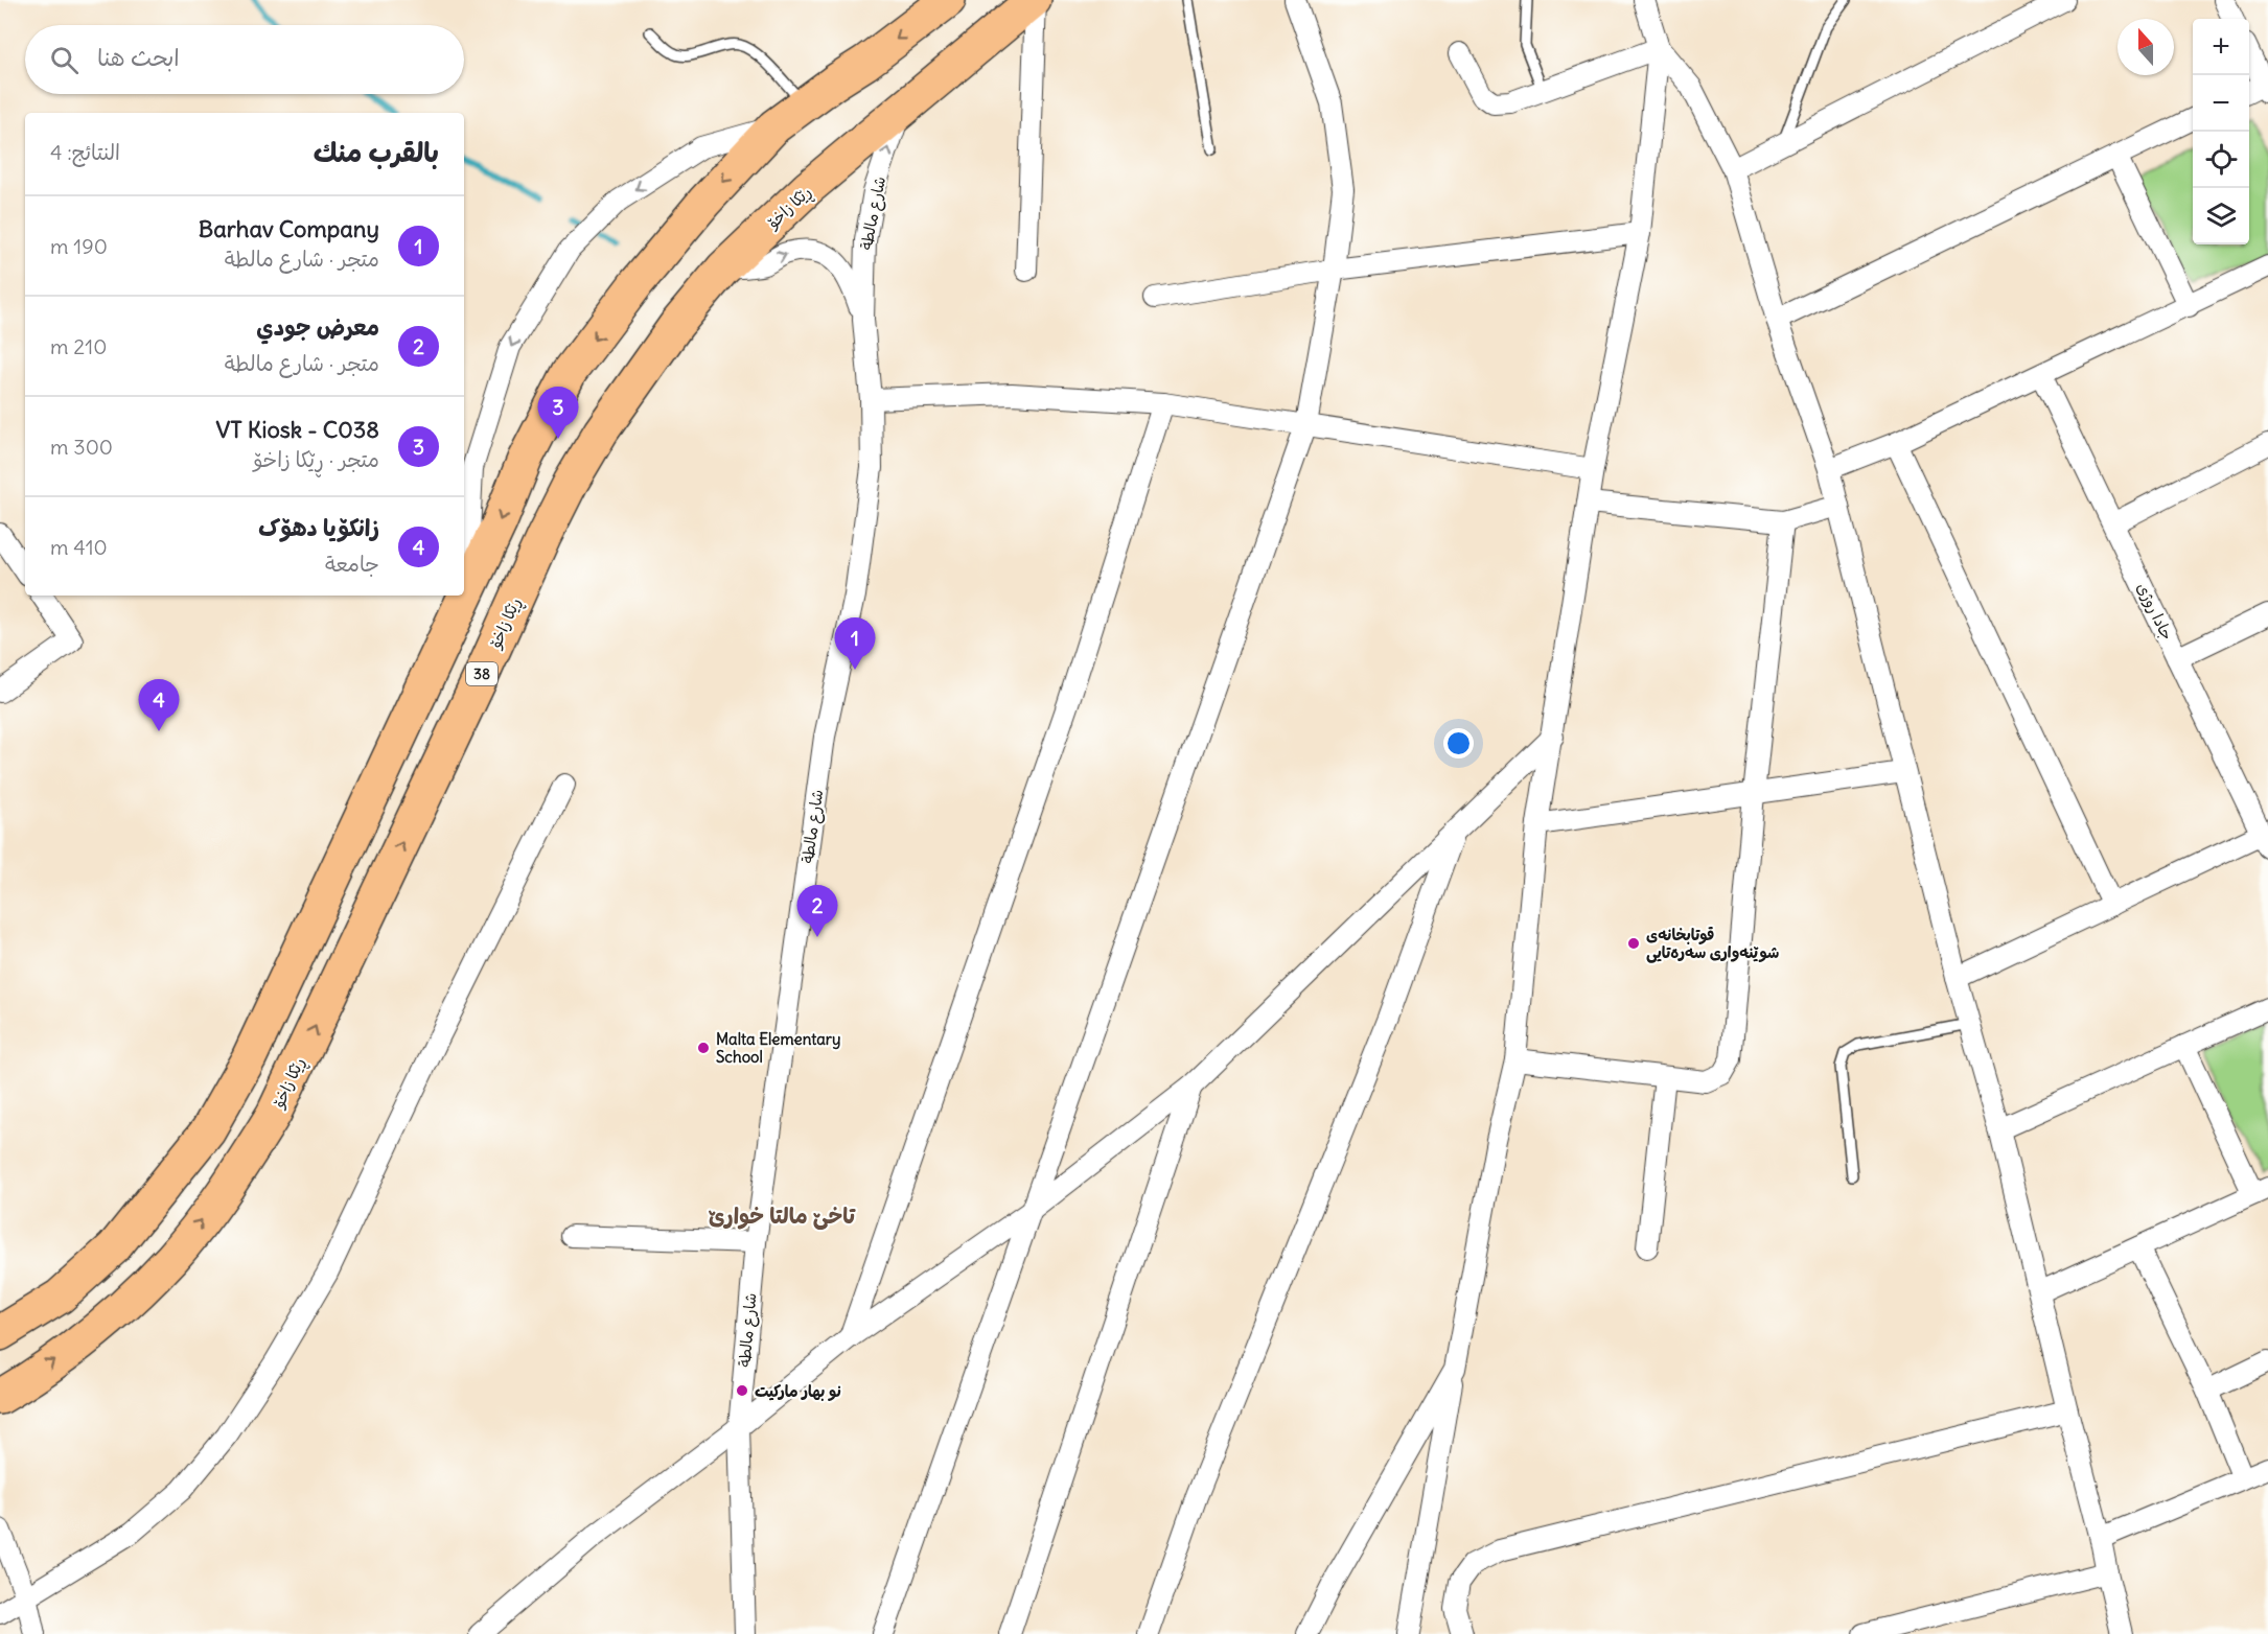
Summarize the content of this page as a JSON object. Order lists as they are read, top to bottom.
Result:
{
  "streets": {
    "highway": ["ڕێکا زاخۆ", "38"],
    "street": ["شارع مالطة", "جادا روژی"]
  },
  "crossings": [
    ["ڕێکا زاخۆ", "شارع مالطة"]
  ],
  "districts": ["تاخێ مالتا خوارێ"],
  "places": ["قوتابخانەی شوێنەواری سەرەتایی", "Malta Elementary School", "نو بهار ماركيت"],
  "north": "top",
  "page": {
    "map_buttons": ["+", "−"],
    "search": "ابحث هنا",
    "heading": ["بالقرب منك", "النتائج: 4"],
    "list": [
      {
        "mark": "1",
        "name": "Barhav Company",
        "note": "متجر · شارع مالطة",
        "value": "190 m"
      },
      {
        "mark": "2",
        "name": "معرض جودي",
        "note": "متجر · شارع مالطة",
        "value": "210 m"
      },
      {
        "mark": "3",
        "name": "VT Kiosk - C038",
        "note": "متجر · ڕێکا زاخۆ",
        "value": "300 m"
      },
      {
        "mark": "4",
        "name": "زانکۆیا دهۆک",
        "note": "جامعة",
        "value": "410 m"
      }
    ],
    "pins": [
      "3",
      "1",
      "4",
      "2"
    ]
  }
}
